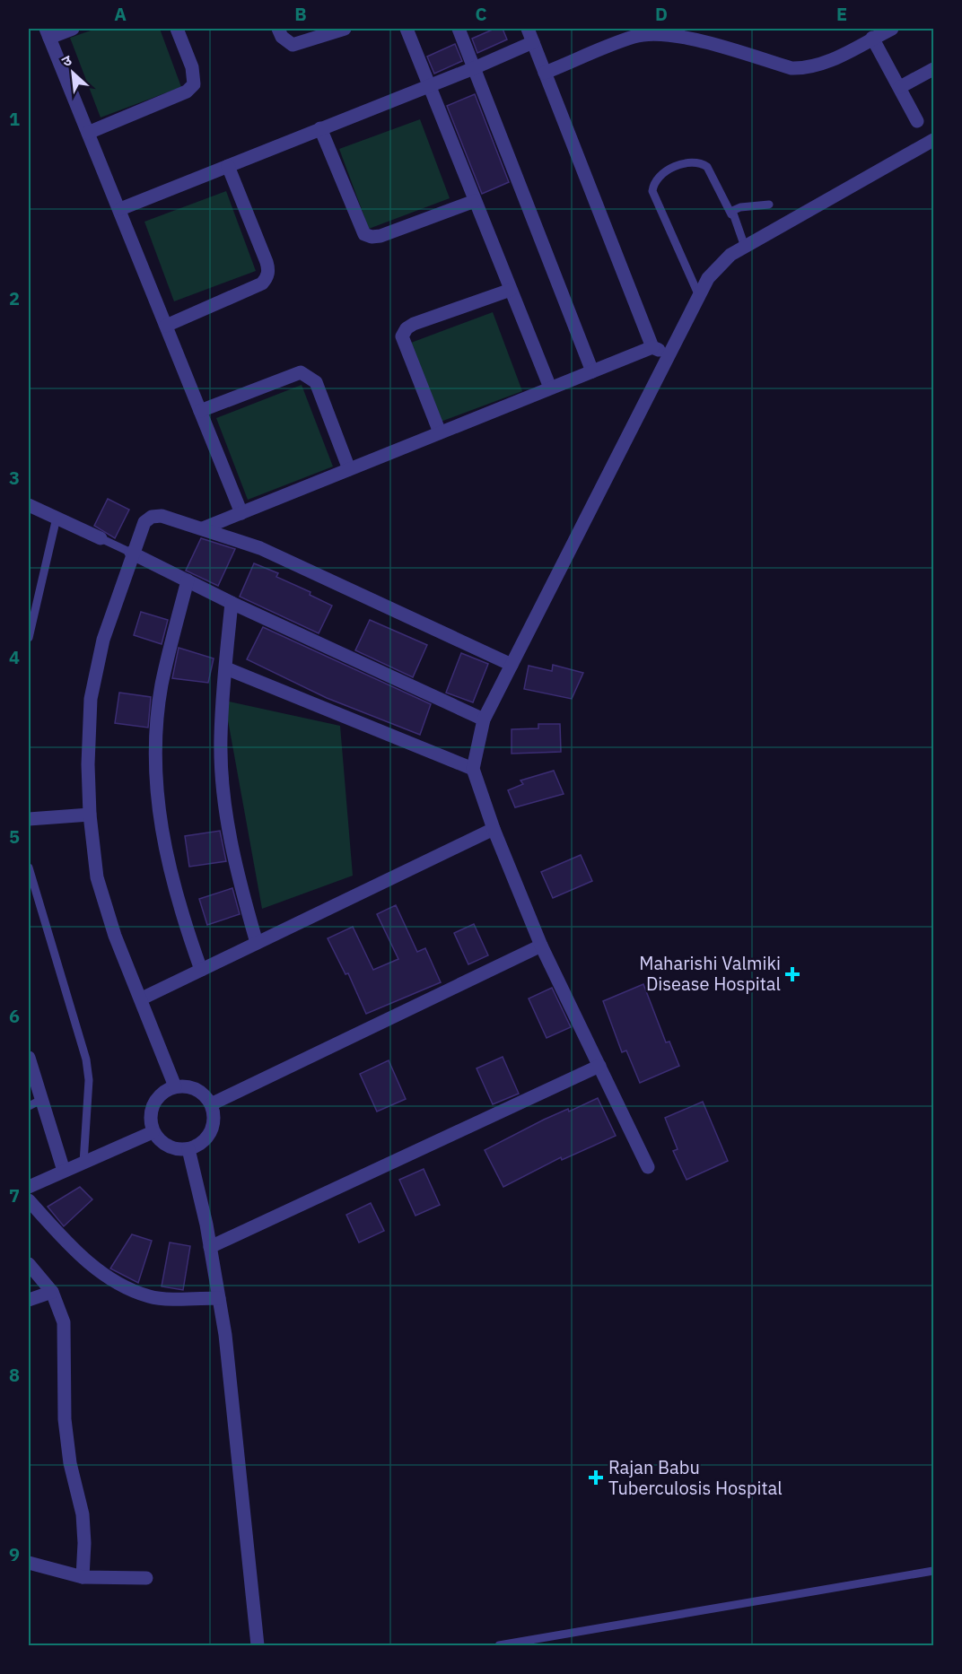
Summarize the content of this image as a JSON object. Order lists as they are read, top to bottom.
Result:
{
  "places": {
    "health": ["Maharishi Valmiki Disease Hospital", "Rajan Babu Tuberculosis Hospital"]
  },
  "north": "top left",
  "grid": {
    "columns": [
      "A",
      "B",
      "C",
      "D",
      "E"
    ],
    "rows": [
      "1",
      "2",
      "3",
      "4",
      "5",
      "6",
      "7",
      "8",
      "9"
    ]
  }
}
